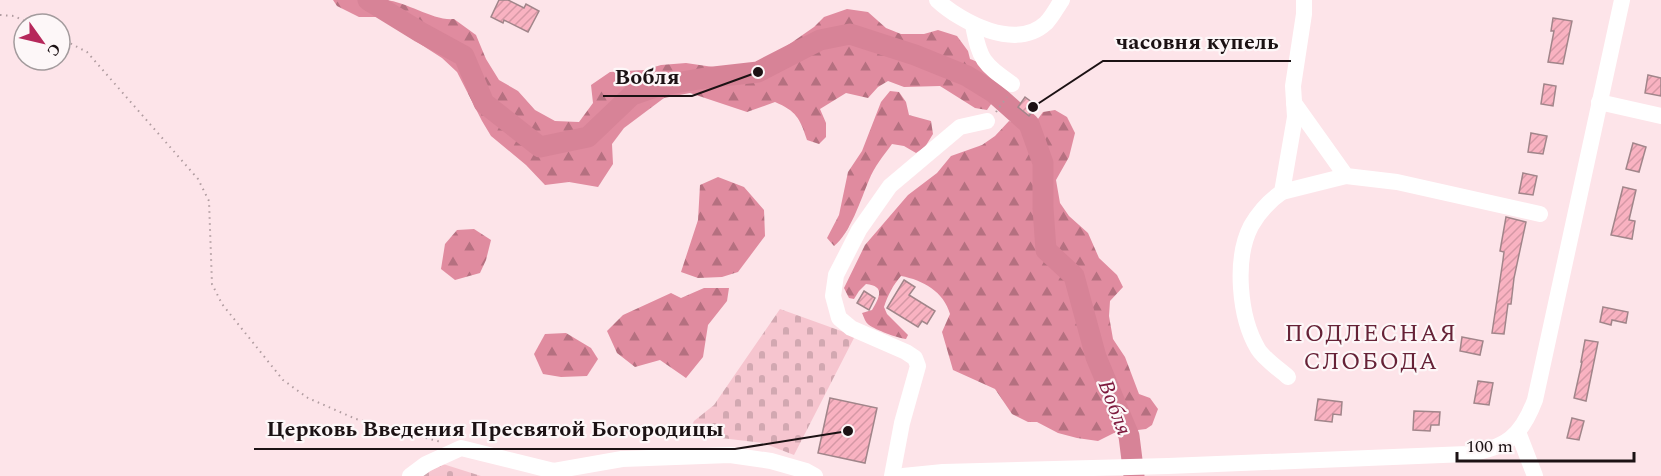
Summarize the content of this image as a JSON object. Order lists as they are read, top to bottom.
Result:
{
  "districts": ["ПОДЛЕСНАЯ СЛОБОДА"],
  "water": ["Вобля"],
  "places": ["Вобля", "часовня купель", "Церковь Введения Пресвятой Богородицы"],
  "scale_bar": "100 m",
  "north": "bottom right"
}
